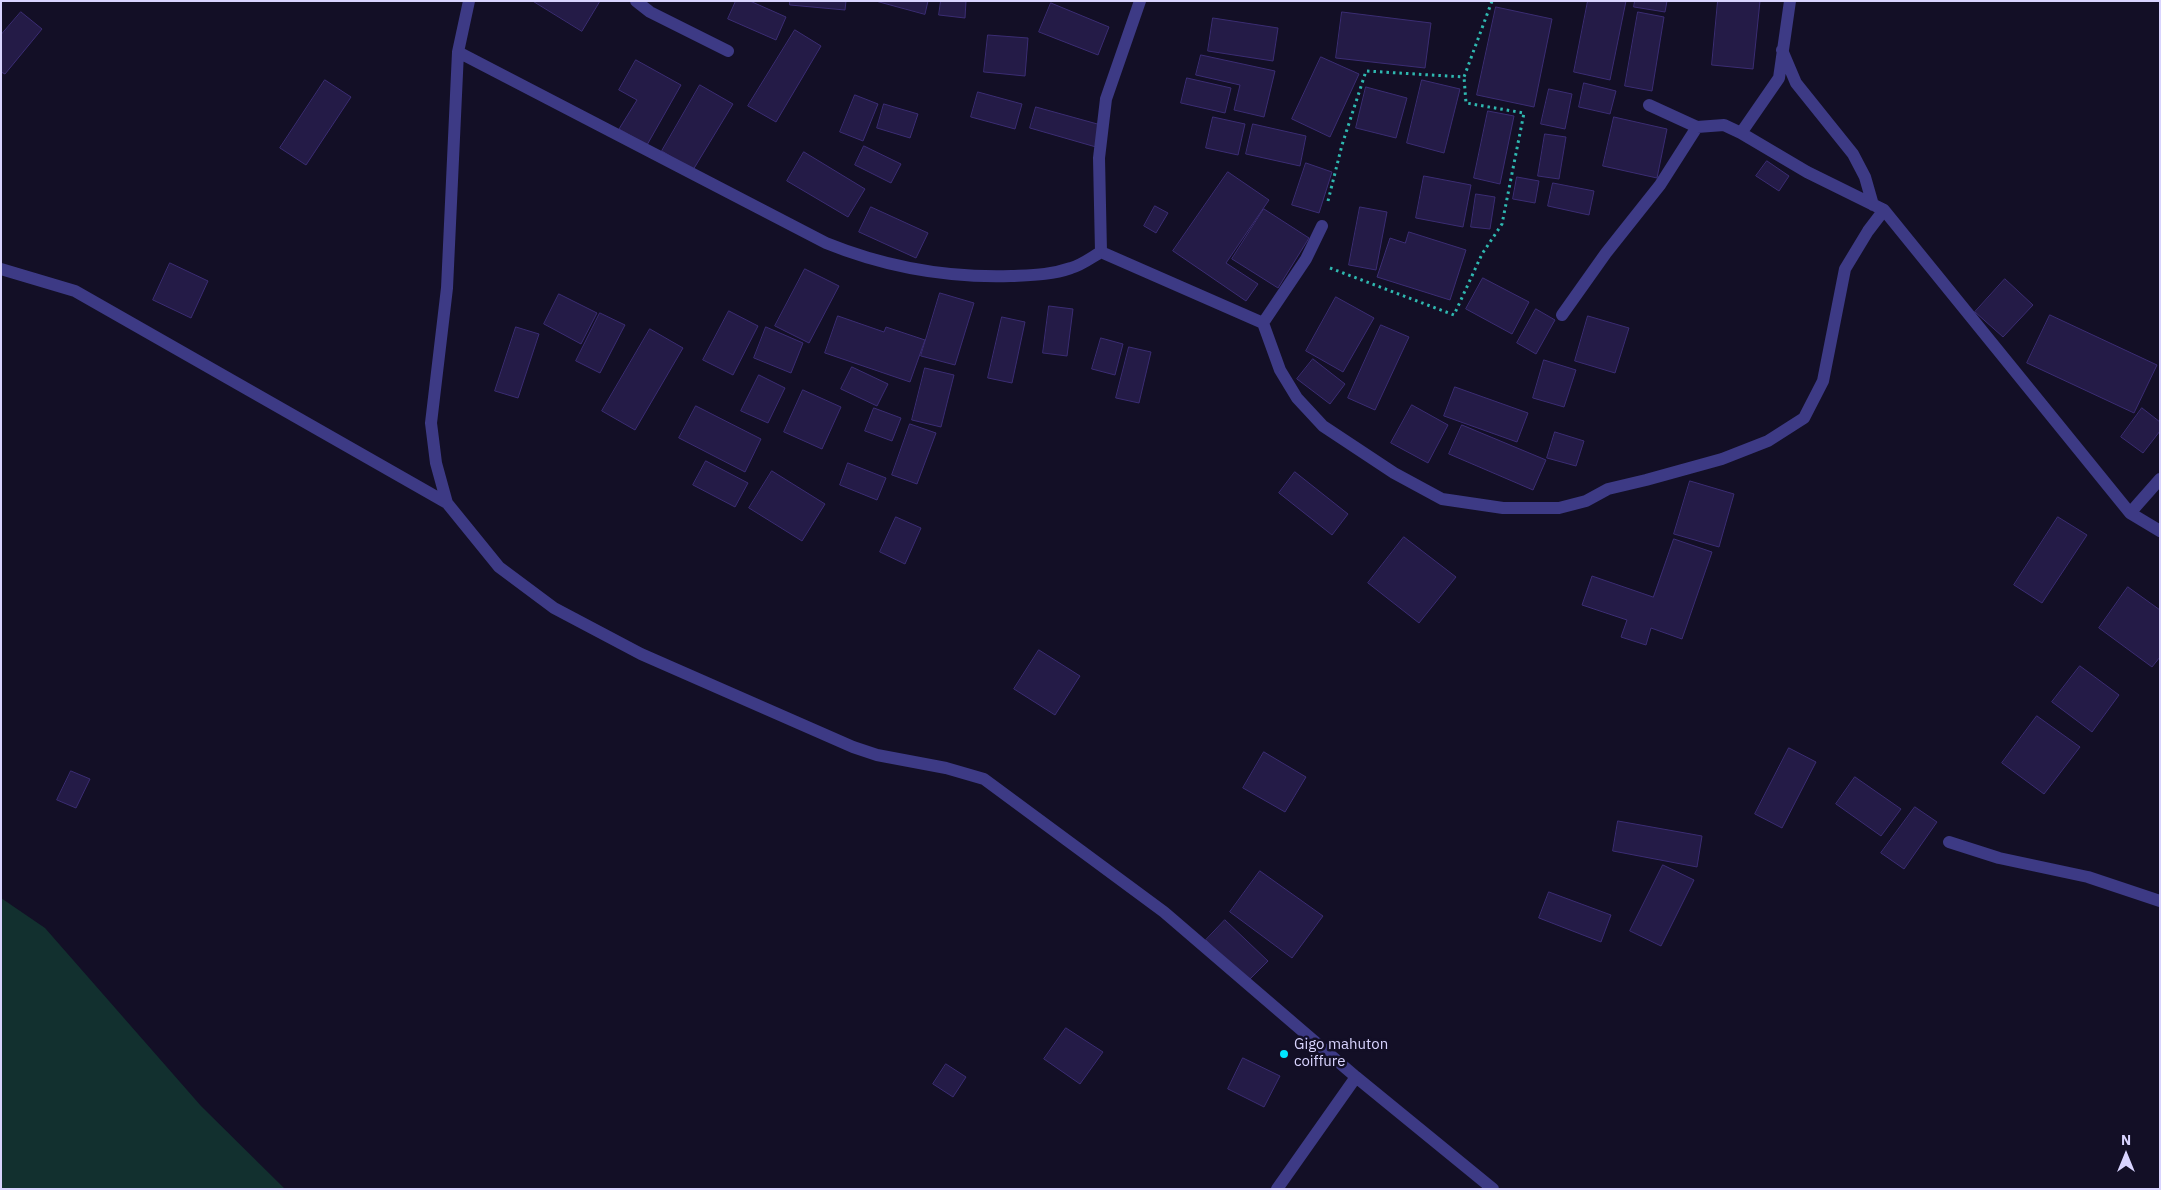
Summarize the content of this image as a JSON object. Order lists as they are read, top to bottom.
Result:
{
  "places": ["Gigo mahuton coiffure"],
  "north": "top"
}
